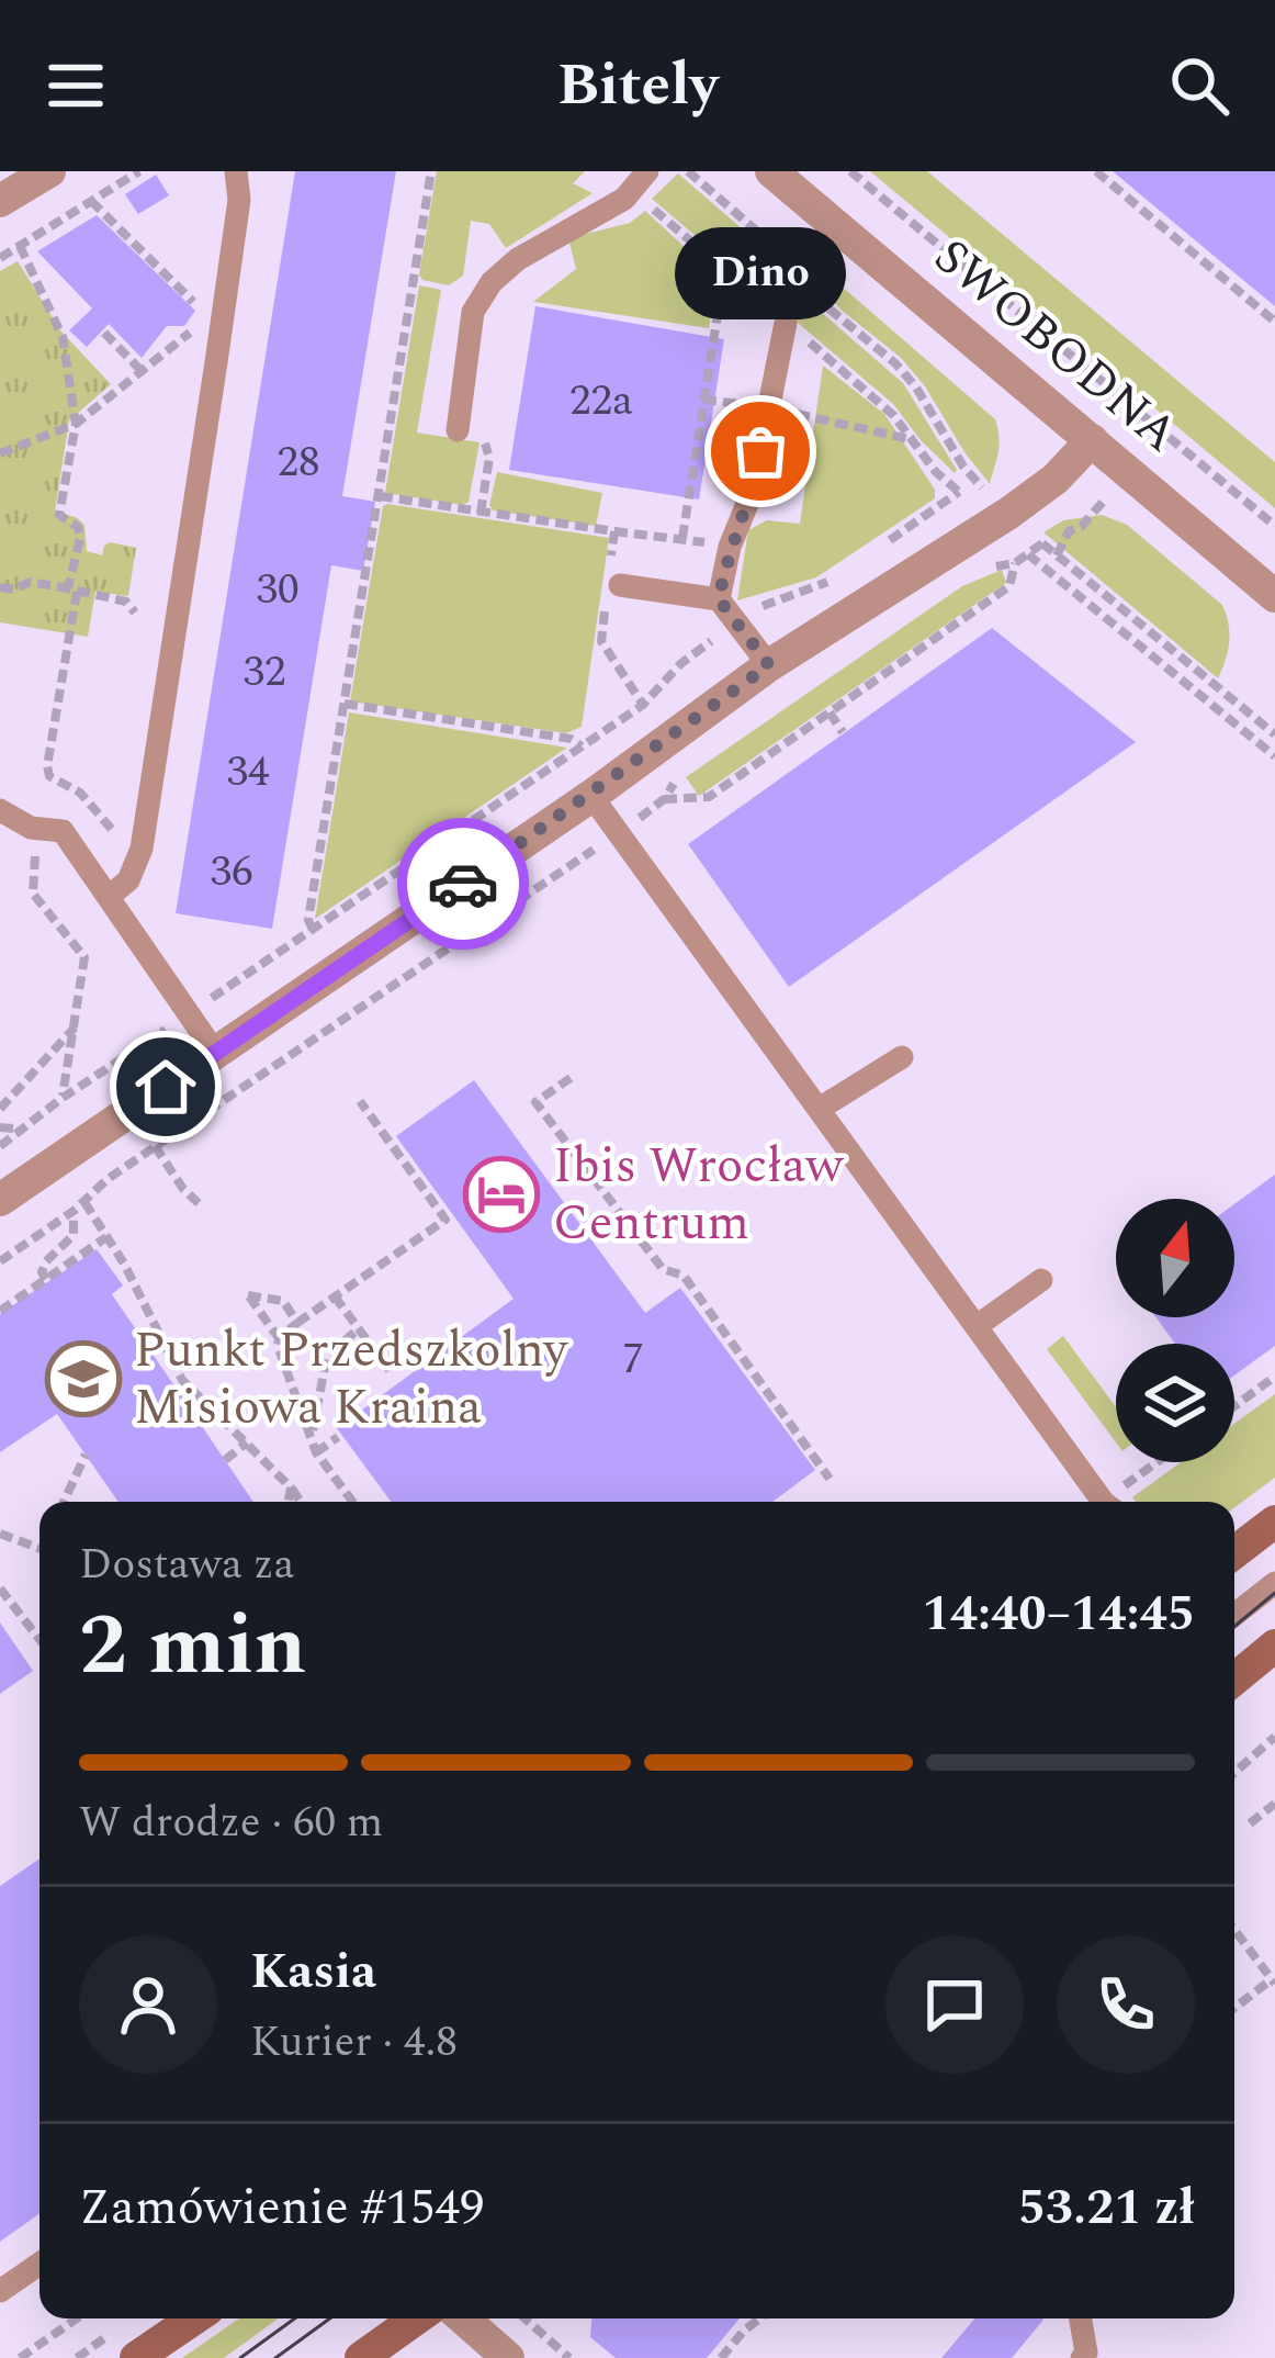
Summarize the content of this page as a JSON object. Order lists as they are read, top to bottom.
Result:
{
  "streets": {
    "street": ["SWOBODNA"]
  },
  "places": {
    "other": ["Dino"],
    "hotel": ["Ibis Wrocław Centrum"],
    "school or university": ["Punkt Przedszkolny Misiowa Kraina"]
  },
  "house_numbers": [
    "22a",
    "28",
    "30",
    "32",
    "34",
    "36",
    "7"
  ],
  "north": "top",
  "page": {
    "header": "Bitely",
    "bubble": "Dino",
    "heading": ["2 min", "Dostawa za", "14:40–14:45"],
    "panel": [
      "Kasia",
      "Kurier · 4.8",
      "Zamówienie #1549",
      "53.21 zł"
    ],
    "bar": "W drodze · 60 m"
  }
}
